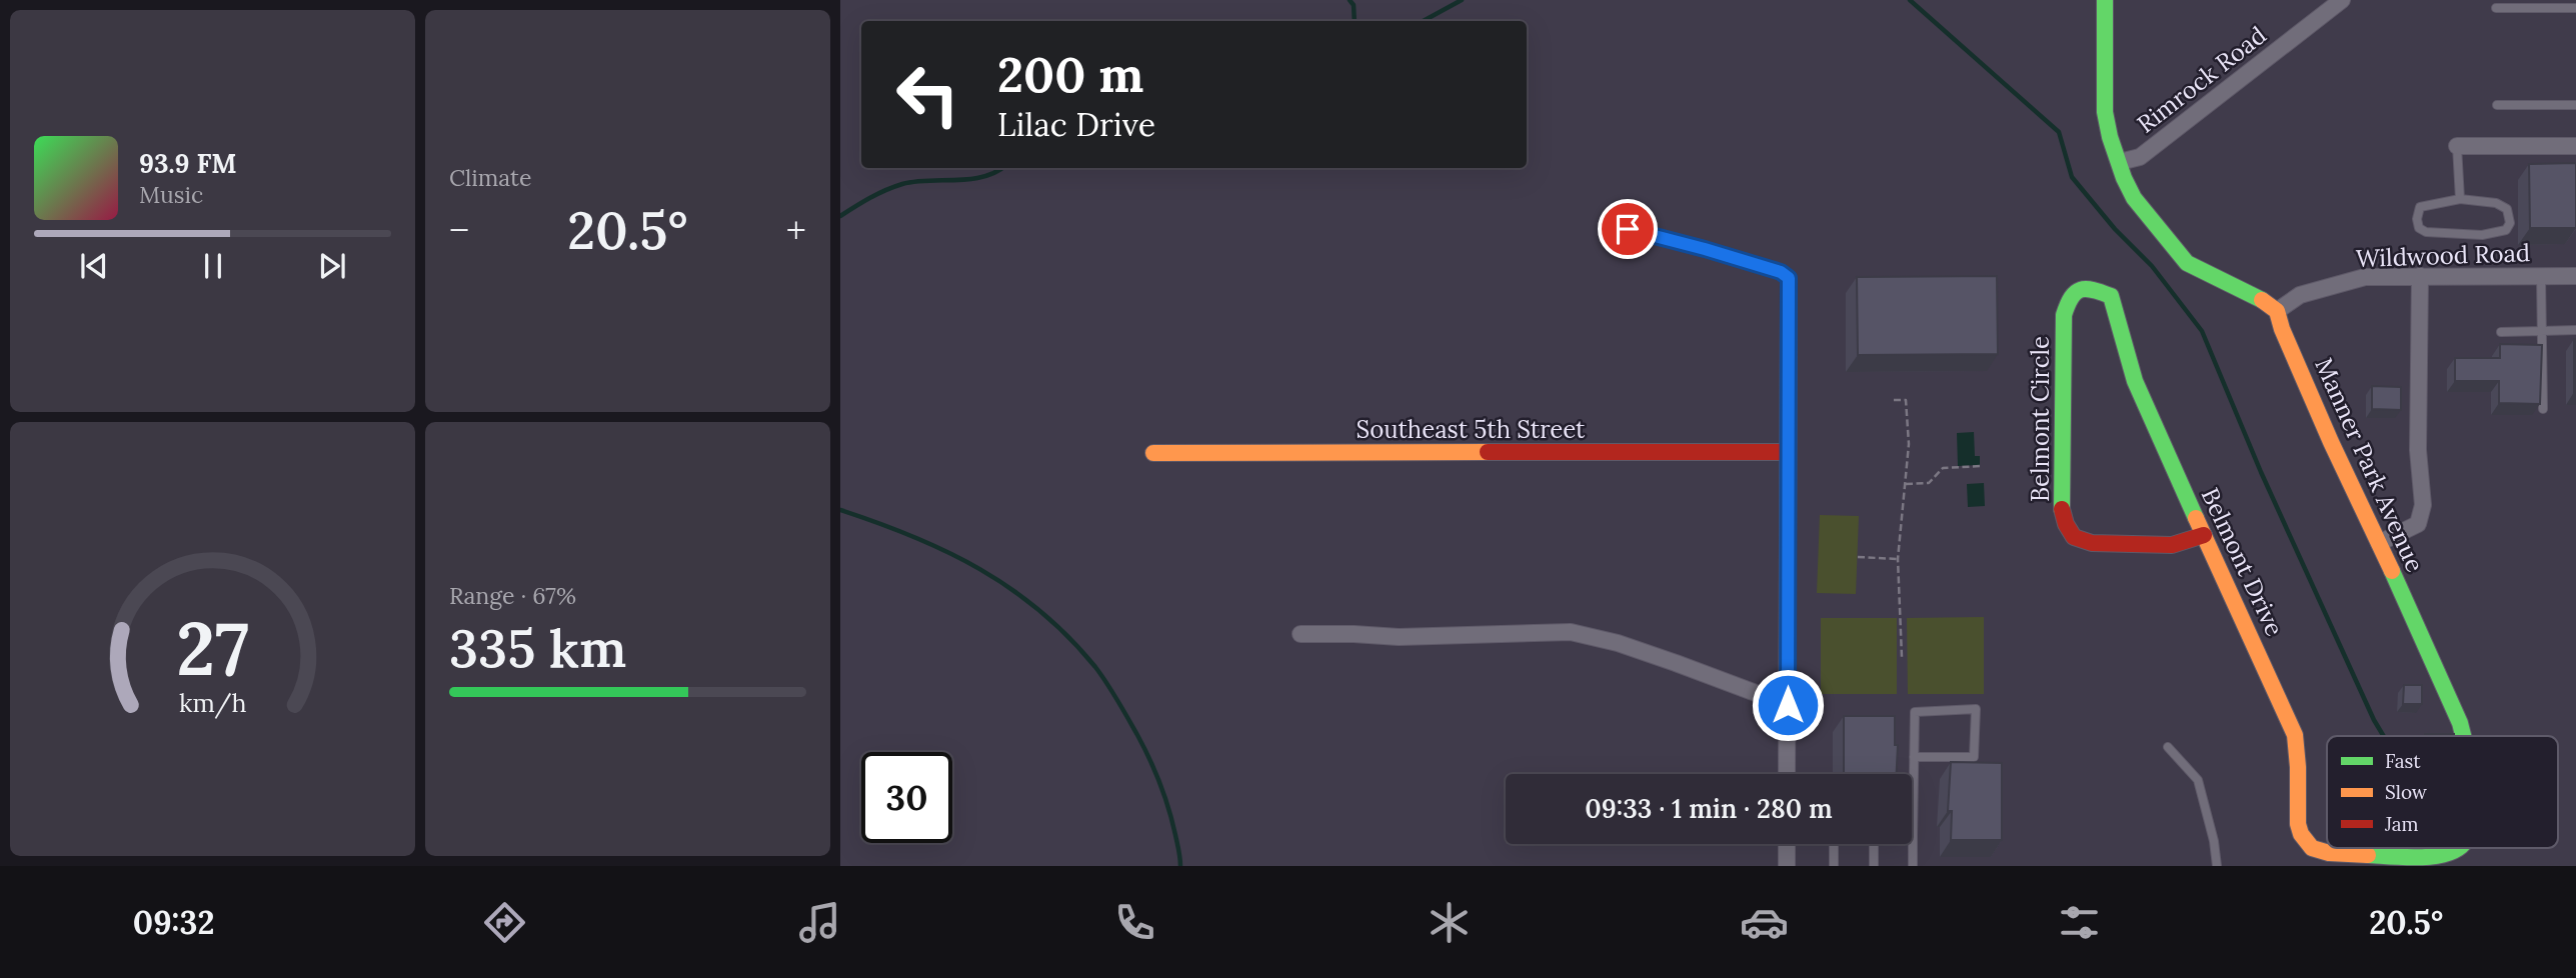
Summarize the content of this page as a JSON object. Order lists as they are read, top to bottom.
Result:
{
  "streets": {
    "street": [
      "Rimrock Road",
      "Wildwood Road",
      "Belmont Circle",
      "Southeast 5th Street",
      "Manner Park Avenue",
      "Belmont Drive"
    ]
  },
  "crossings": [
    ["Wildwood Road", "Manner Park Avenue"],
    ["Belmont Circle", "Belmont Drive"]
  ],
  "legend": ["Fast", "Slow", "Jam"],
  "page": {
    "tile": [
      "Climate",
      ["Range · 67%", "335 km"]
    ],
    "turn": ["200 m", "Lilac Drive"],
    "song": ["93.9 FM", "Music"],
    "heat": ["−", "20.5°", "+"],
    "limit": "30",
    "trip": "09:33 · 1 min · 280 m",
    "tabs": ["09:32", "20.5°"],
    "gauge": ["27", "km/h"]
  }
}
